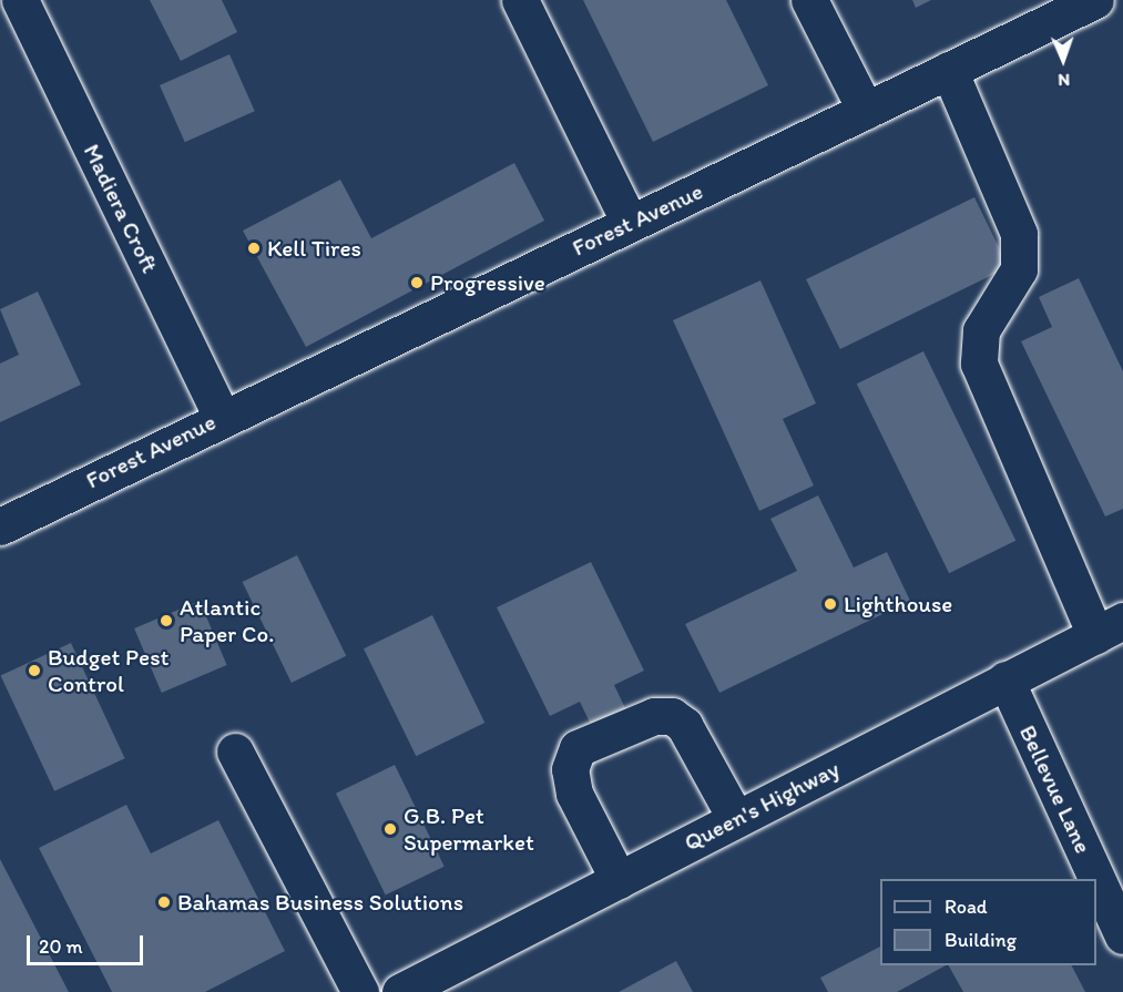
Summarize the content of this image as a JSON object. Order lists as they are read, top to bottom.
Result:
{
  "streets": {
    "street": [
      "Madiera Croft",
      "Forest Avenue",
      "Bellevue Lane",
      "Queen's Highway"
    ]
  },
  "crossings": [
    ["Madiera Croft", "Forest Avenue"],
    ["Bellevue Lane", "Queen's Highway"]
  ],
  "places": [
    "Kell Tires",
    "Progressive",
    "Lighthouse",
    "Atlantic Paper Co.",
    "Budget Pest Control",
    "G.B. Pet Supermarket",
    "Bahamas Business Solutions"
  ],
  "legend": ["Road", "Building"],
  "scale_bar": "20 m",
  "north": "bottom"
}
